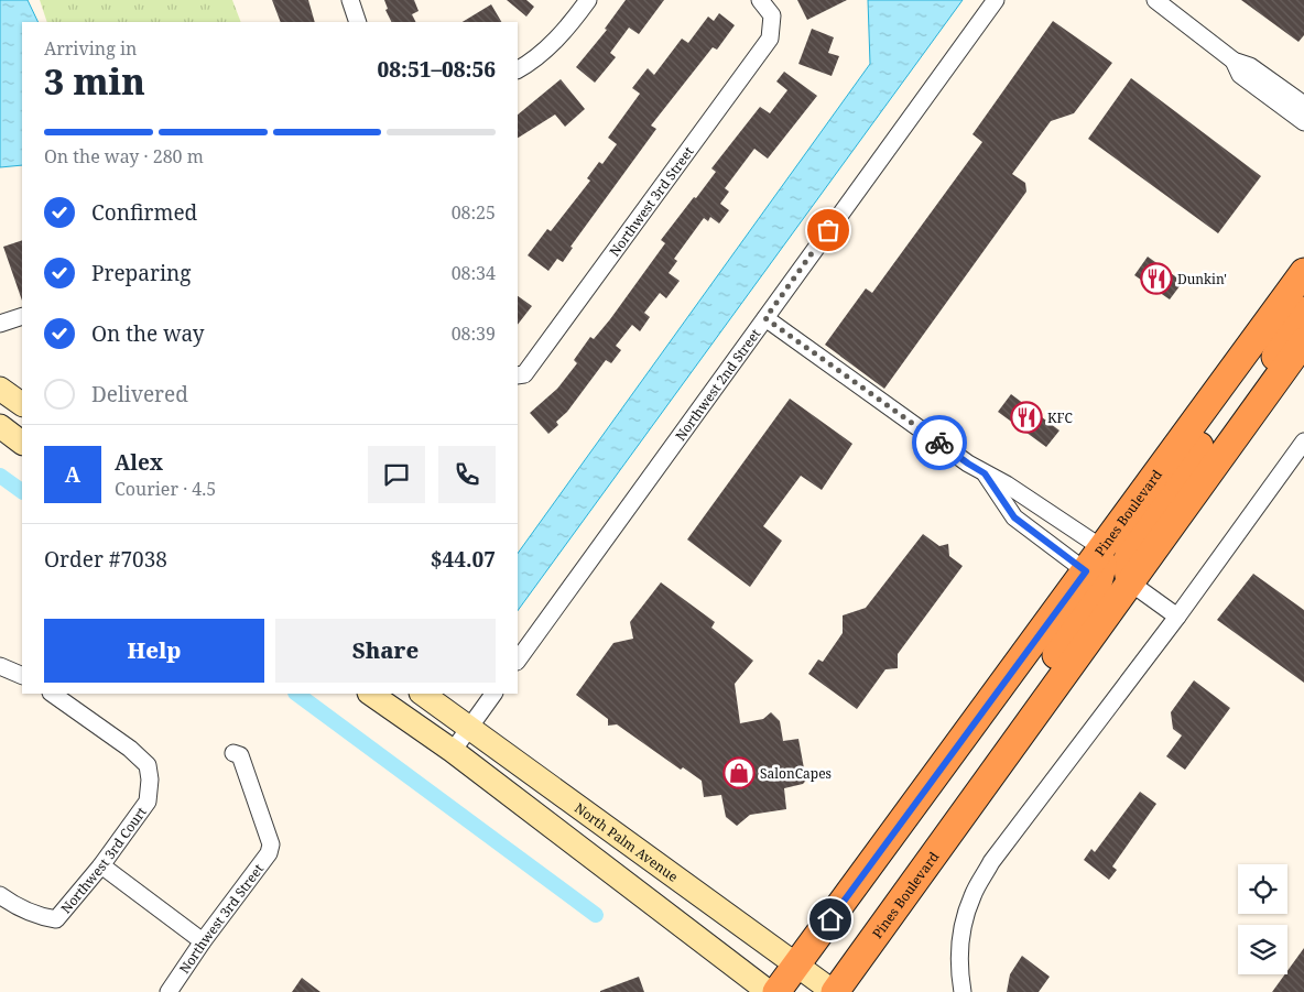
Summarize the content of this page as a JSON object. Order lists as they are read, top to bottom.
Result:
{
  "streets": {
    "highway": ["Pines Boulevard"],
    "main road": ["North Palm Avenue"],
    "street": ["Northwest 3rd Street", "Northwest 2nd Street", "Northwest 3rd Court"]
  },
  "crossings": [
    ["Pines Boulevard", "North Palm Avenue"]
  ],
  "places": {
    "restaurant": ["Dunkin'", "KFC"],
    "shop": ["SalonCapes"]
  },
  "page": {
    "heading": ["3 min", "Arriving in", "08:51–08:56"],
    "panel": [
      "Alex",
      "Courier · 4.5",
      "Order #7038",
      "$44.07"
    ],
    "bar": "On the way · 280 m",
    "list": [
      ["Confirmed", "08:25"],
      ["Preparing", "08:34"],
      ["On the way", "08:39"],
      "Delivered"
    ],
    "round": "A",
    "buttons": ["Help", "Share"]
  }
}
